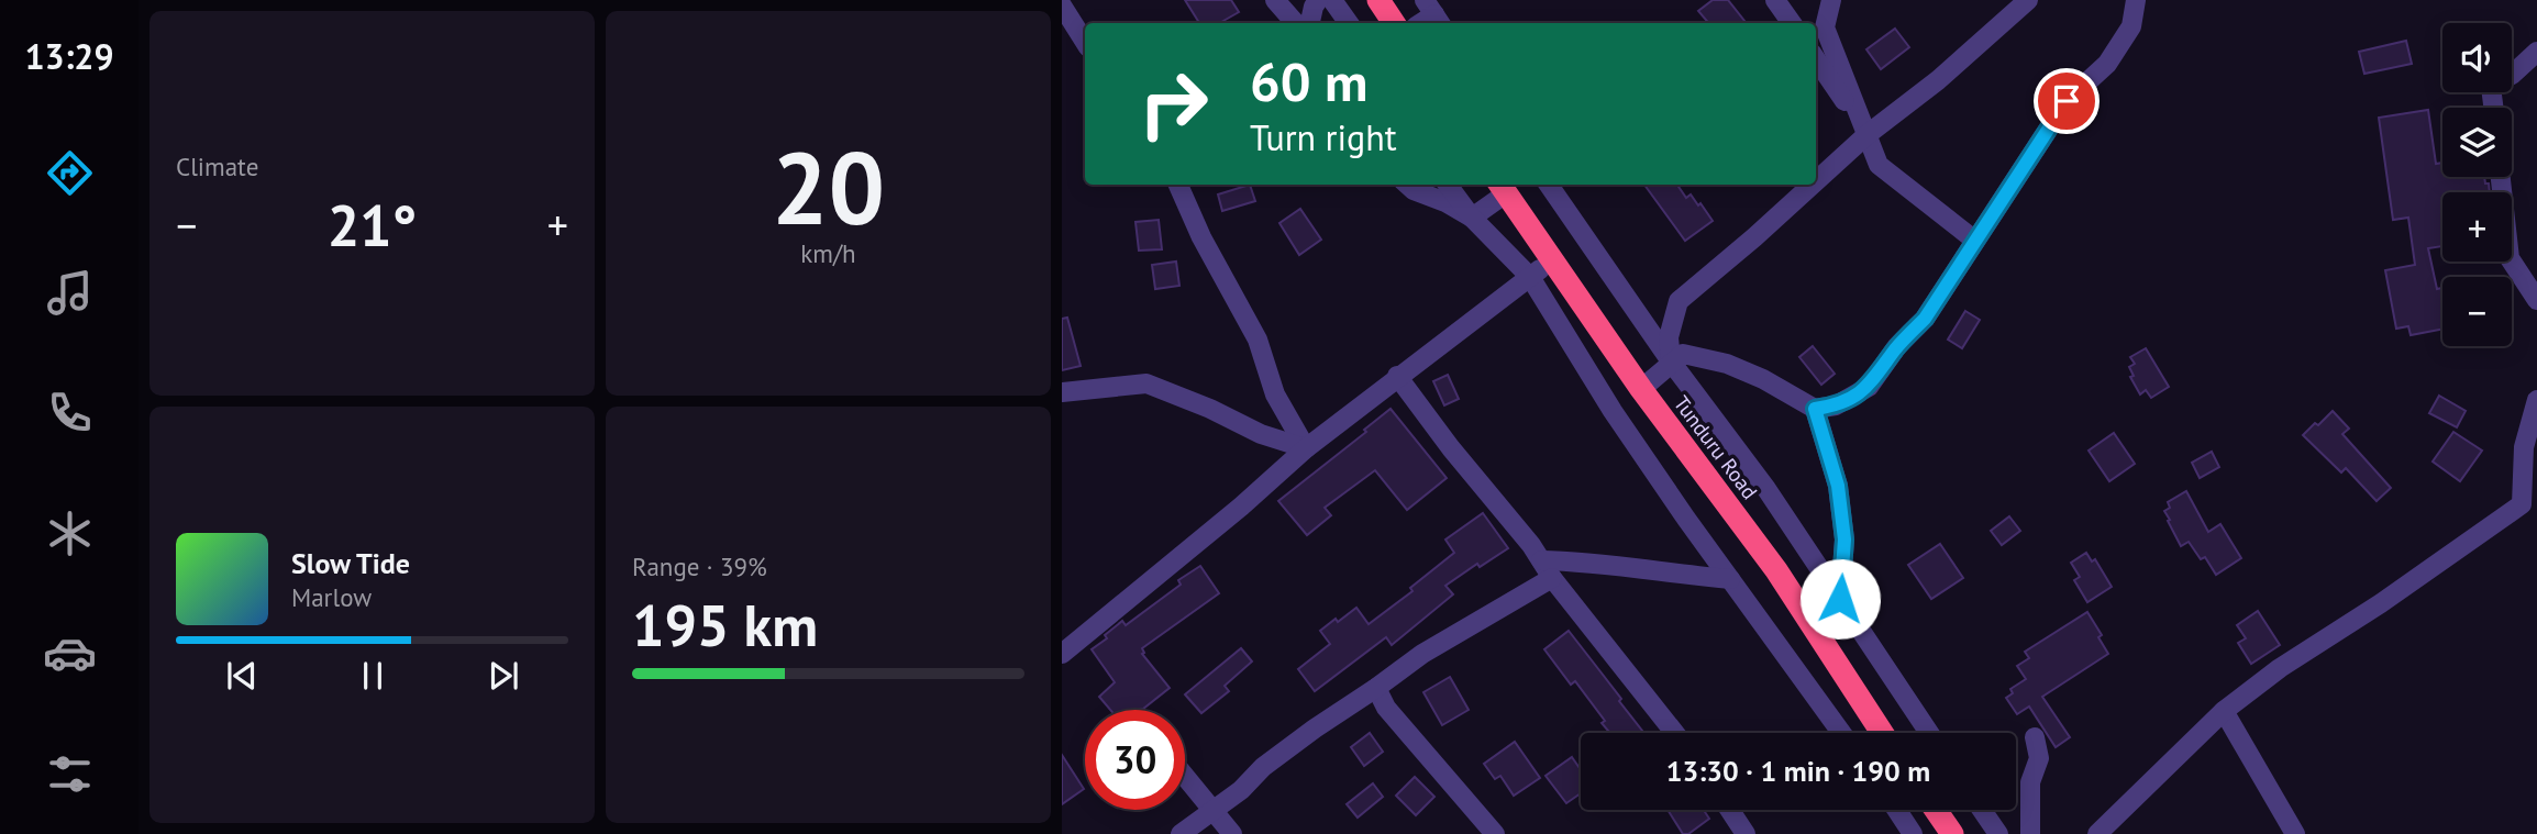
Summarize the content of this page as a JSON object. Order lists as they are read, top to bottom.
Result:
{
  "streets": {
    "highway": ["Tunduru Road"]
  },
  "page": {
    "tabs": "13:29",
    "tile": [
      "Climate",
      ["20", "km/h"],
      ["Range · 39%", "195 km"]
    ],
    "map_buttons": ["+", "−"],
    "turn": ["60 m", "Turn right"],
    "heat": ["−", "21°", "+"],
    "song": ["Slow Tide", "Marlow"],
    "limit": "30",
    "trip": "13:30 · 1 min · 190 m"
  }
}
